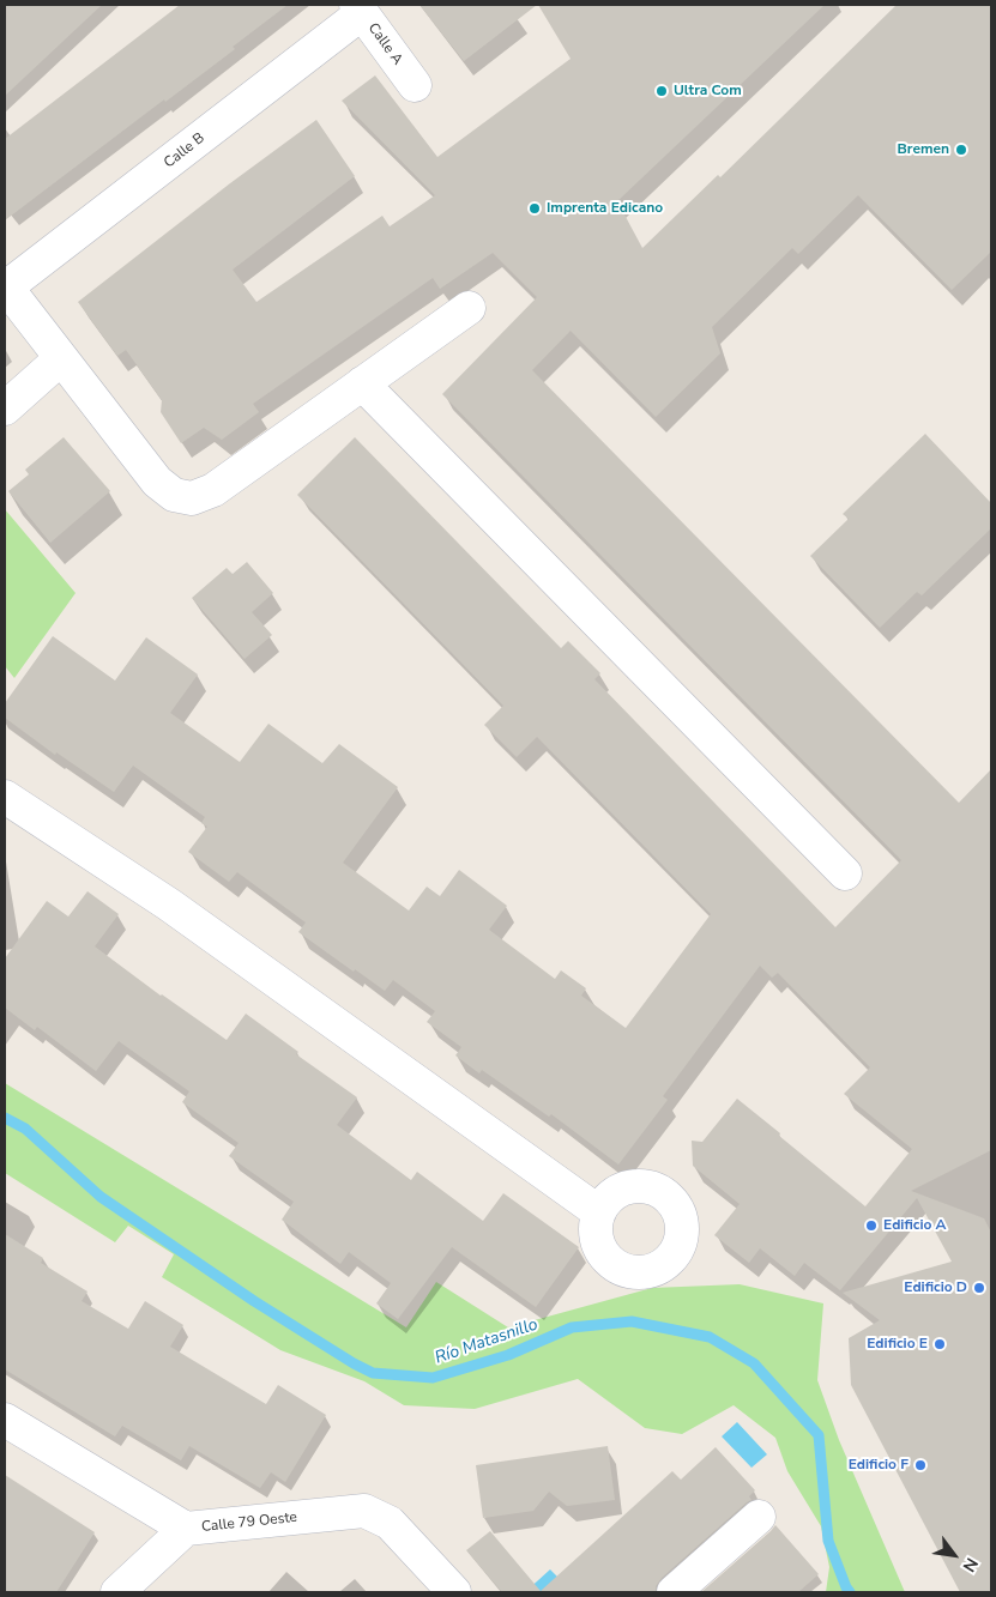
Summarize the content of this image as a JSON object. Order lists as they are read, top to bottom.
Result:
{
  "streets": {
    "street": ["Calle A", "Calle B", "Calle 79 Oeste"]
  },
  "crossings": [
    ["Calle A", "Calle B"]
  ],
  "water": ["Río Matasnillo"],
  "places": [
    "Ultra Com",
    "Bremen",
    "Imprenta Edicano",
    "Edificio A",
    "Edificio D",
    "Edificio E",
    "Edificio F"
  ],
  "north": "bottom right"
}
